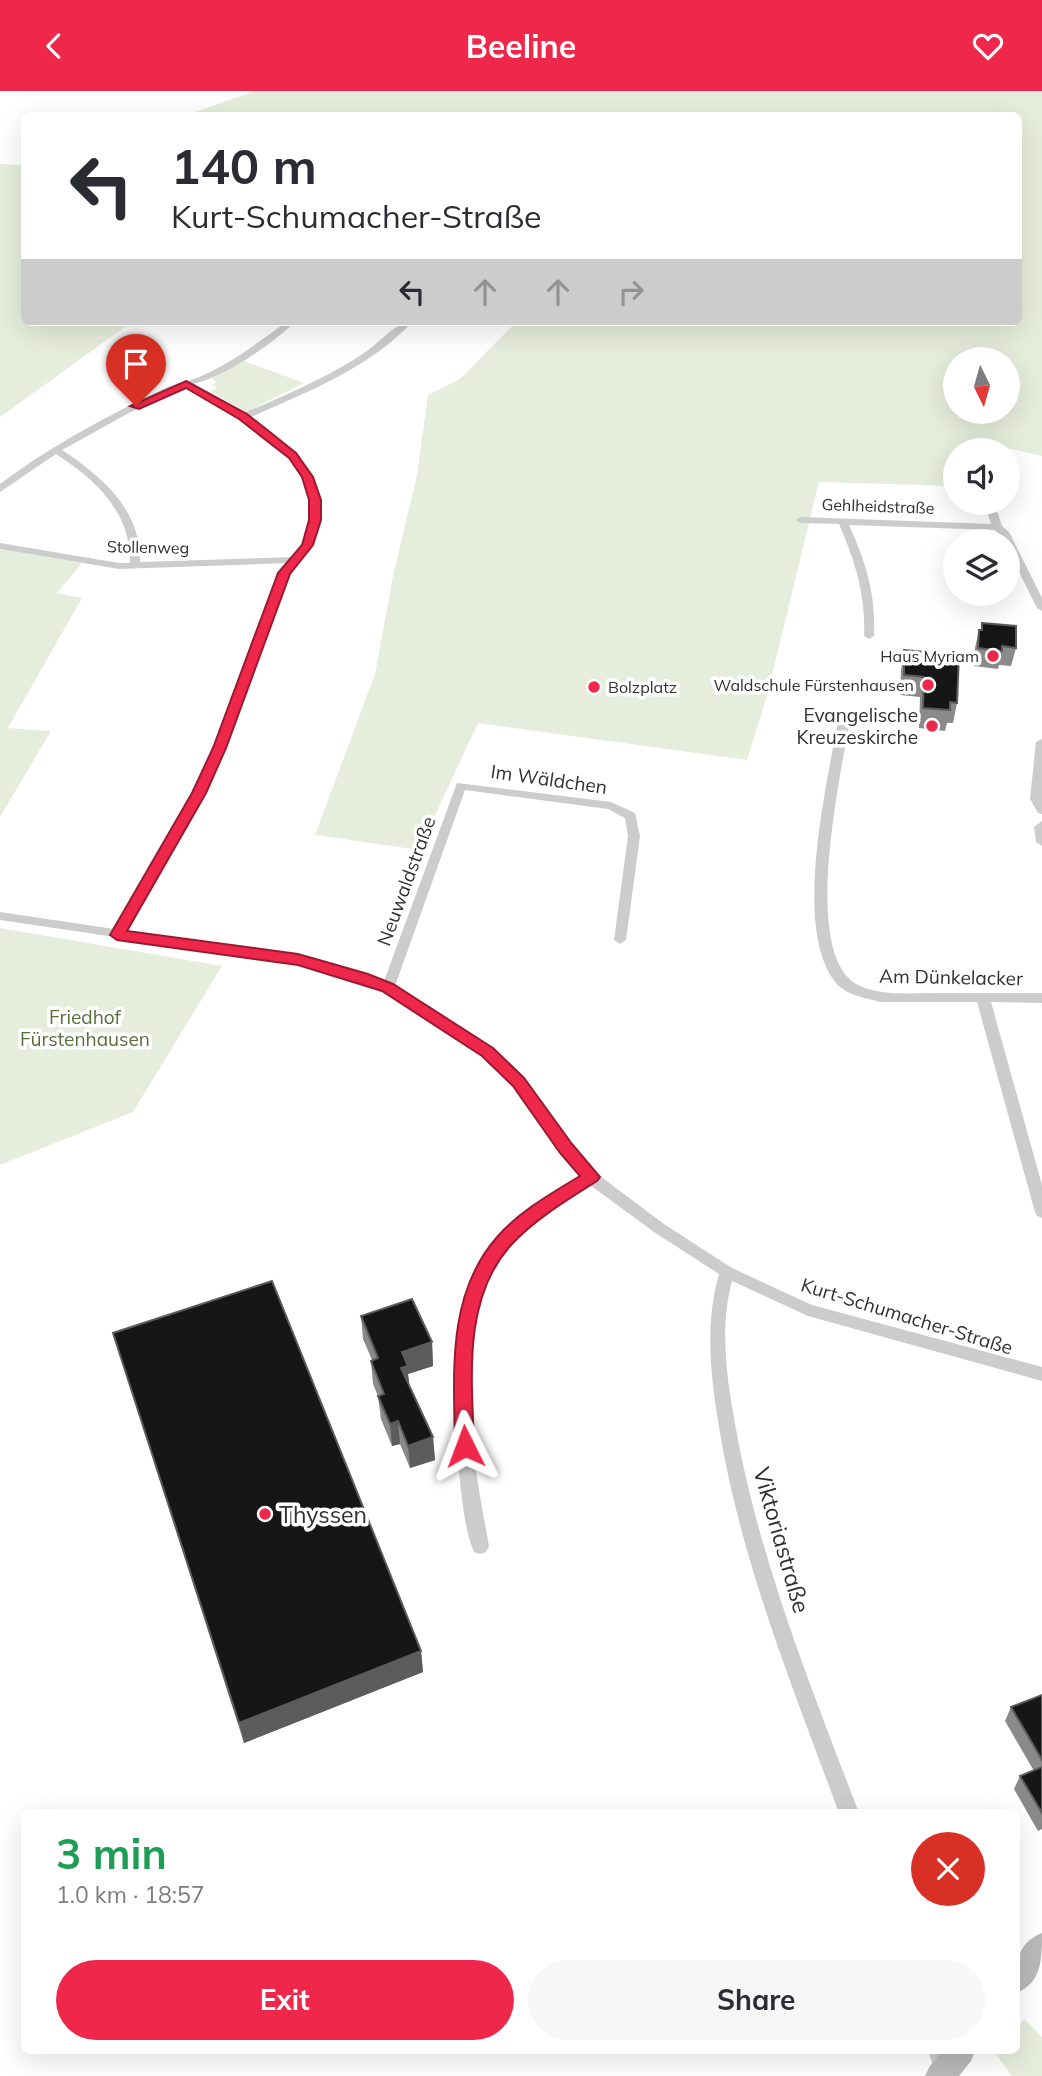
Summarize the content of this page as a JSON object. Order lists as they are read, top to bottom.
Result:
{
  "streets": {
    "street": [
      "Gehlheidstraße",
      "Stollenweg",
      "Im Wäldchen",
      "Neuwaldstraße",
      "Am Dünkelacker",
      "Kurt-Schumacher-Straße",
      "Viktoriastraße"
    ]
  },
  "crossings": [
    ["Im Wäldchen", "Neuwaldstraße"],
    ["Neuwaldstraße", "Kurt-Schumacher-Straße"],
    ["Kurt-Schumacher-Straße", "Viktoriastraße"]
  ],
  "parks": ["Friedhof Fürstenhausen"],
  "places": [
    "Haus Myriam",
    "Waldschule Fürstenhausen",
    "Bolzplatz",
    "Evangelische Kreuzeskirche",
    "Thyssen"
  ],
  "north": "bottom",
  "page": {
    "header": "Beeline",
    "turn": ["140 m", "Kurt-Schumacher-Straße"],
    "heading": ["3 min", "1.0 km · 18:57"],
    "buttons": ["Exit", "Share"]
  }
}
